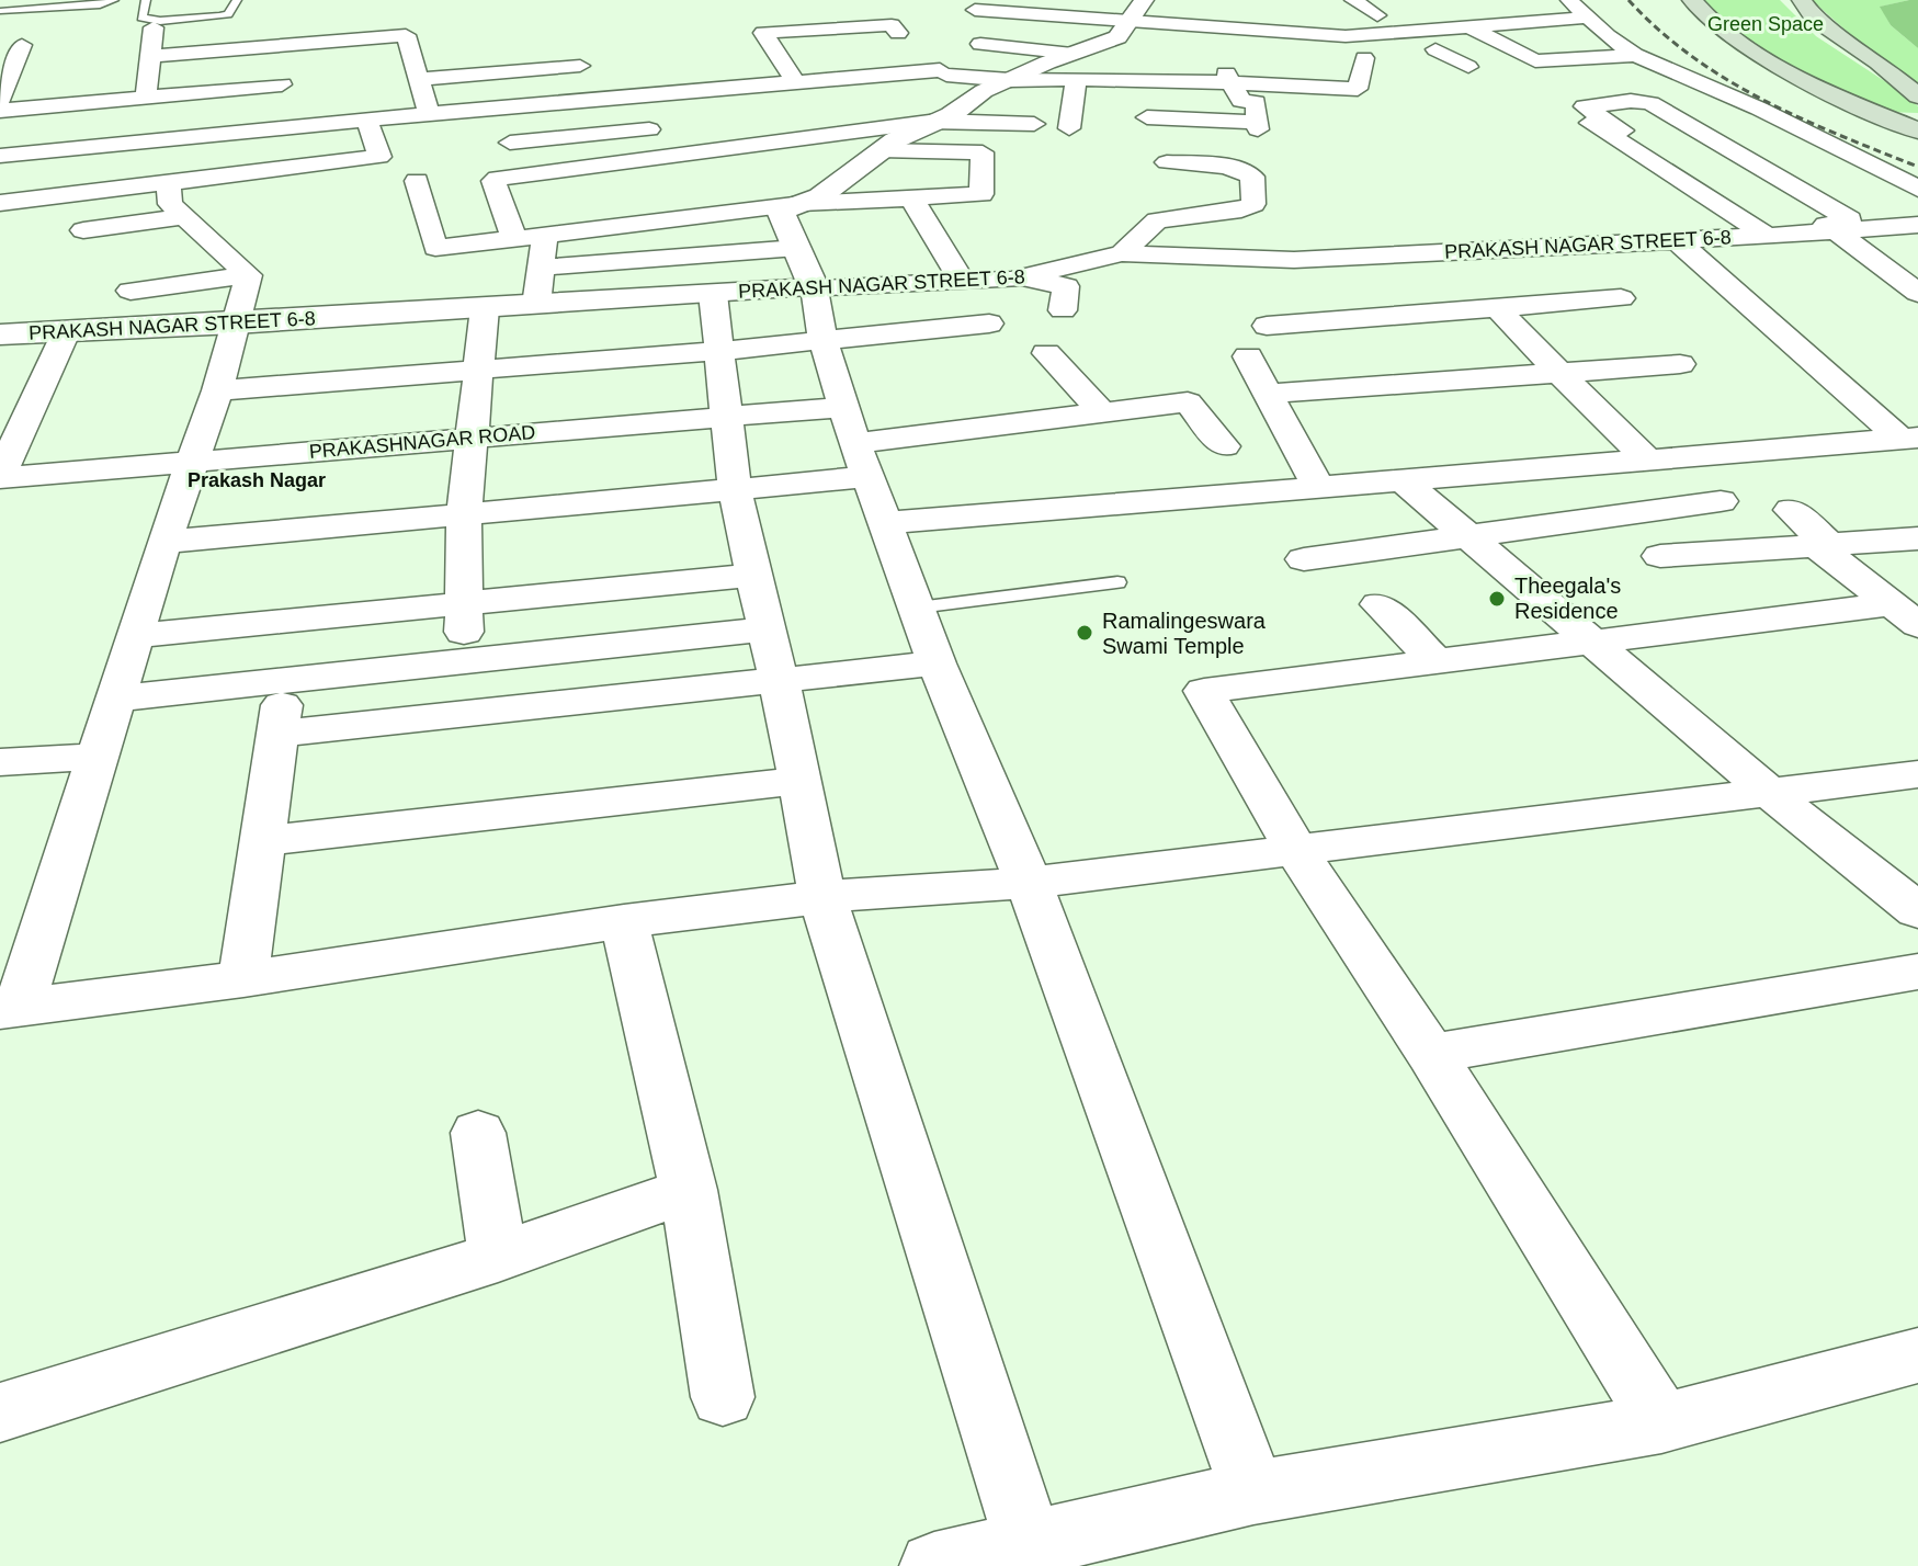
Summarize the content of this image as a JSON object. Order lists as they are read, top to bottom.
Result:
{
  "streets": {
    "street": ["PRAKASH NAGAR STREET 6-8", "PRAKASHNAGAR ROAD"]
  },
  "districts": ["Prakash Nagar"],
  "parks": ["Green Space"],
  "places": ["Theegala's Residence", "Ramalingeswara Swami Temple"]
}
